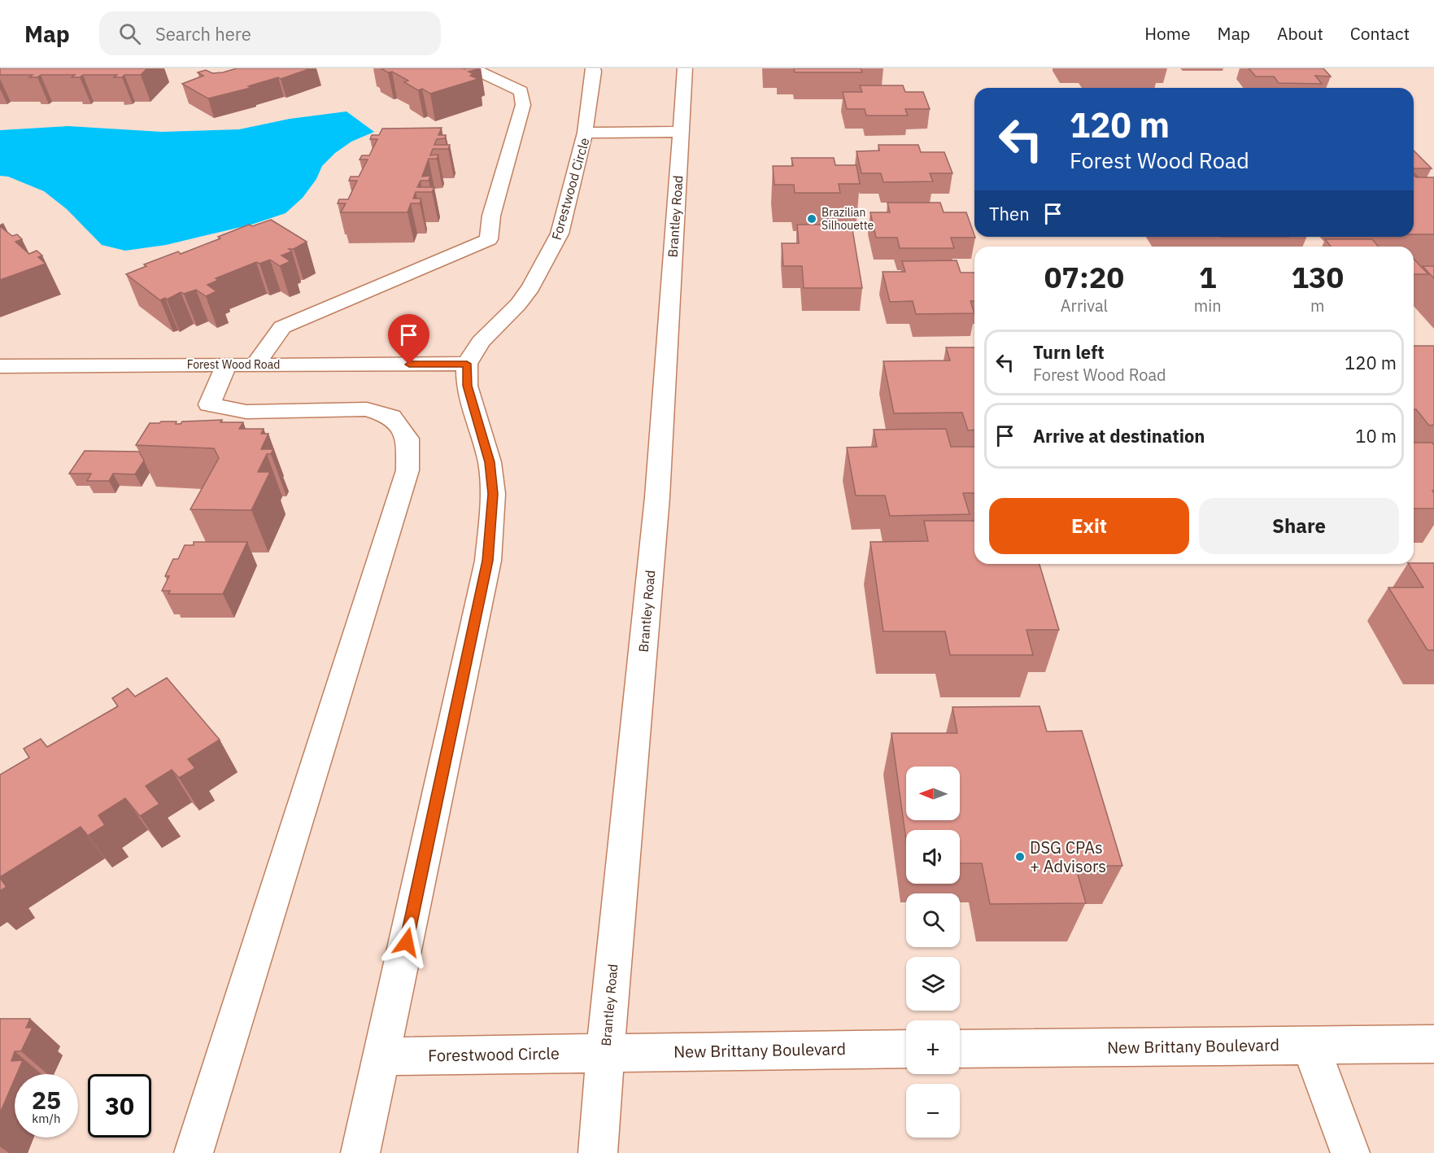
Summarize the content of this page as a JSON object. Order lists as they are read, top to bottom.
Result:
{
  "streets": {
    "street": [
      "Forestwood Circle",
      "Brantley Road",
      "Forest Wood Road",
      "New Brittany Boulevard"
    ]
  },
  "crossings": [
    ["Forestwood Circle", "Brantley Road"],
    ["Forestwood Circle", "Forest Wood Road"],
    ["Forestwood Circle", "New Brittany Boulevard"],
    ["Brantley Road", "New Brittany Boulevard"]
  ],
  "places": ["Brazilian Silhouette", "DSG CPAs + Advisors"],
  "north": "left",
  "page": {
    "header": "Map",
    "search": "Search here",
    "nav": [
      "Home",
      "Map",
      "About",
      "Contact"
    ],
    "turn": ["120 m", "Forest Wood Road"],
    "then": "Then",
    "eta": [
      "07:20",
      "Arrival",
      "1",
      "min",
      "130",
      "m"
    ],
    "list": [
      {
        "name": "Turn left",
        "note": "Forest Wood Road",
        "value": "120 m"
      },
      {
        "name": "Arrive at destination",
        "value": "10 m"
      }
    ],
    "buttons": ["Exit", "Share"],
    "map_buttons": ["+", "−"],
    "speed": "25 km/h",
    "limit": "30"
  }
}
